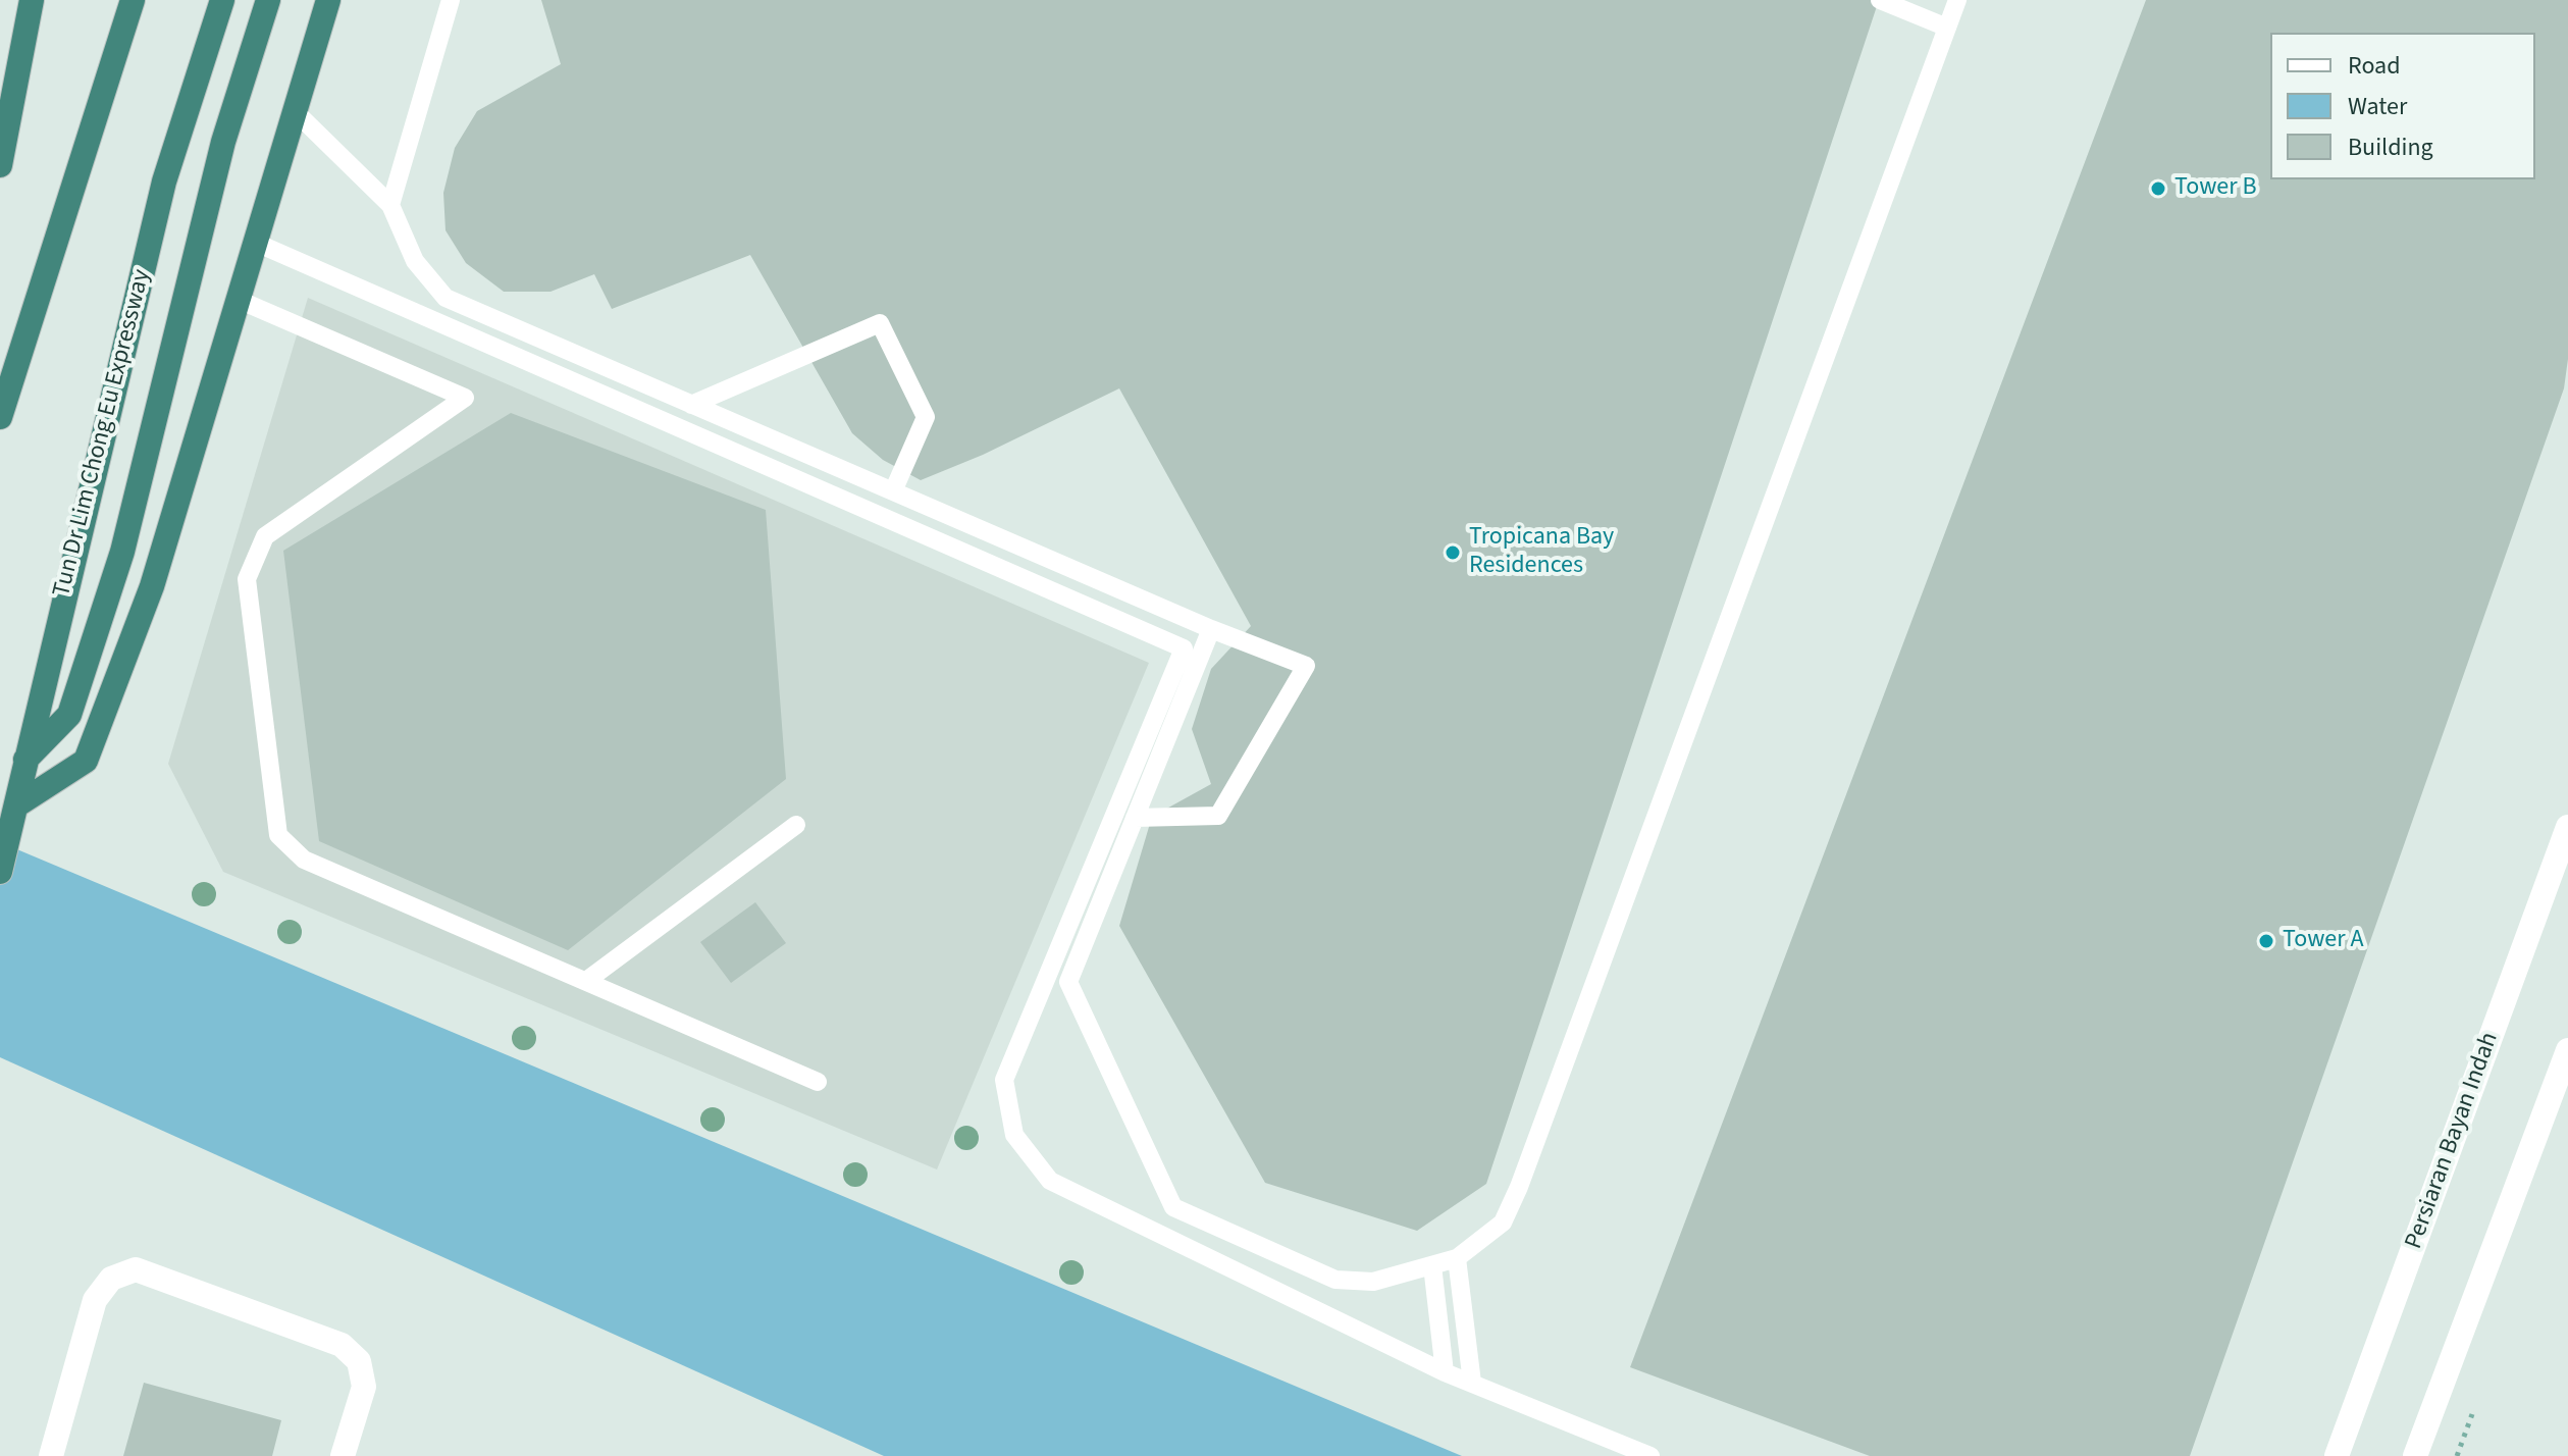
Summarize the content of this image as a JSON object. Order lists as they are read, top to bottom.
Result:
{
  "streets": {
    "highway": ["Tun Dr Lim Chong Eu Expressway"],
    "street": ["Persiaran Bayan Indah"]
  },
  "places": ["Tower B", "Tropicana Bay Residences", "Tower A"],
  "legend": ["Road", "Water", "Building"]
}
